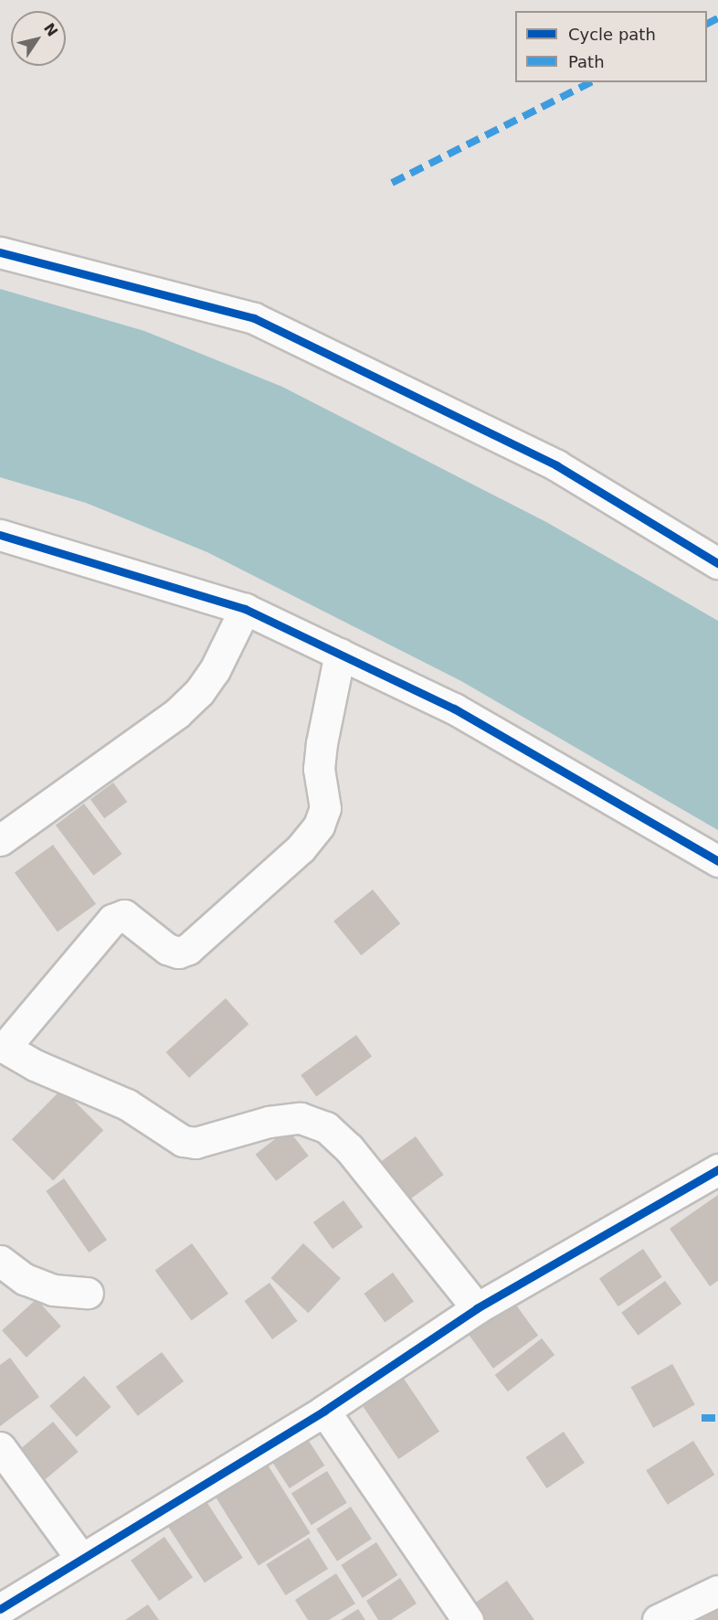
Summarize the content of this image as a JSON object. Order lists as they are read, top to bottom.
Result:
{
  "legend": ["Cycle path", "Path"],
  "north": "top right"
}
